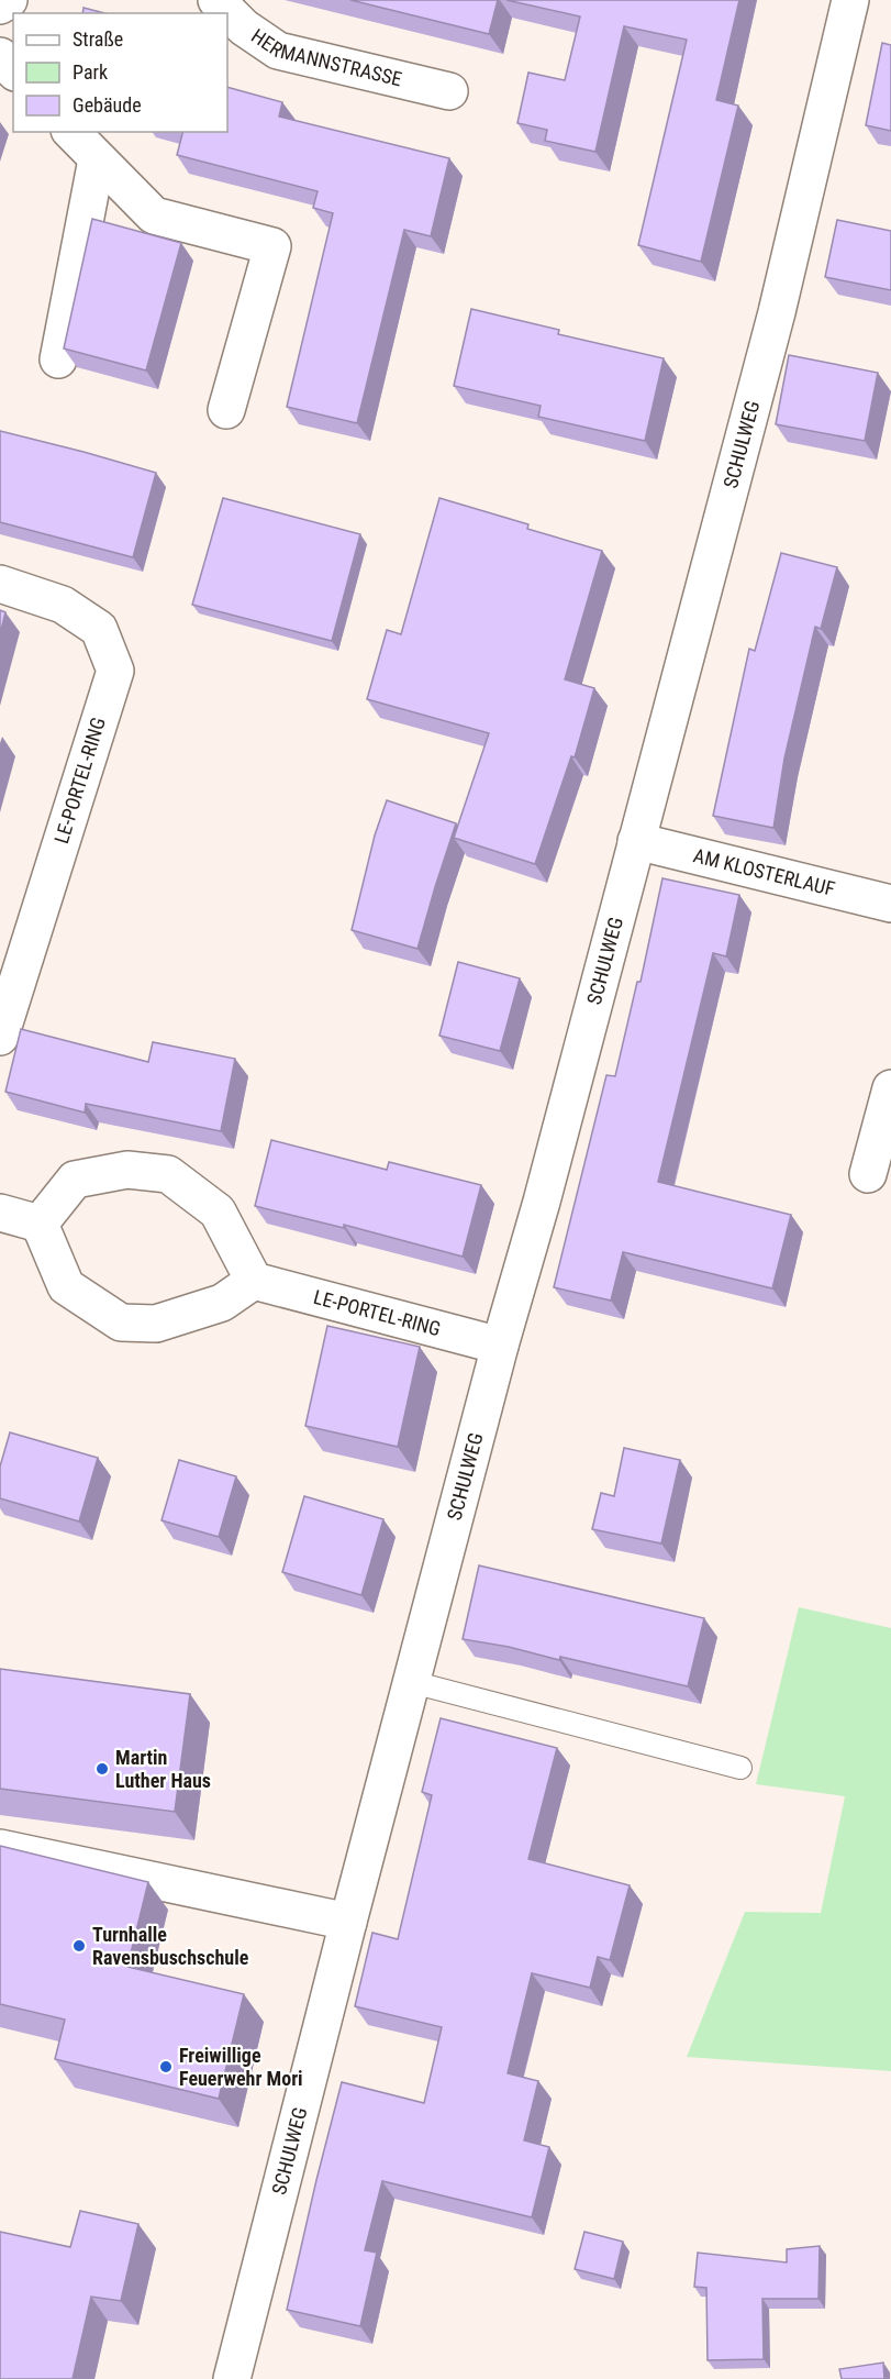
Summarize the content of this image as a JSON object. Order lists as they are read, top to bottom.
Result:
{
  "streets": {
    "street": [
      "HERMANNSTRASSE",
      "SCHULWEG",
      "LE-PORTEL-RING",
      "AM KLOSTERLAUF"
    ]
  },
  "crossings": [
    ["SCHULWEG", "LE-PORTEL-RING"],
    ["SCHULWEG", "AM KLOSTERLAUF"]
  ],
  "places": ["Martin Luther Haus", "Turnhalle Ravensbuschschule", "Freiwillige Feuerwehr Mori"],
  "legend": ["Straße", "Park", "Gebäude"]
}
